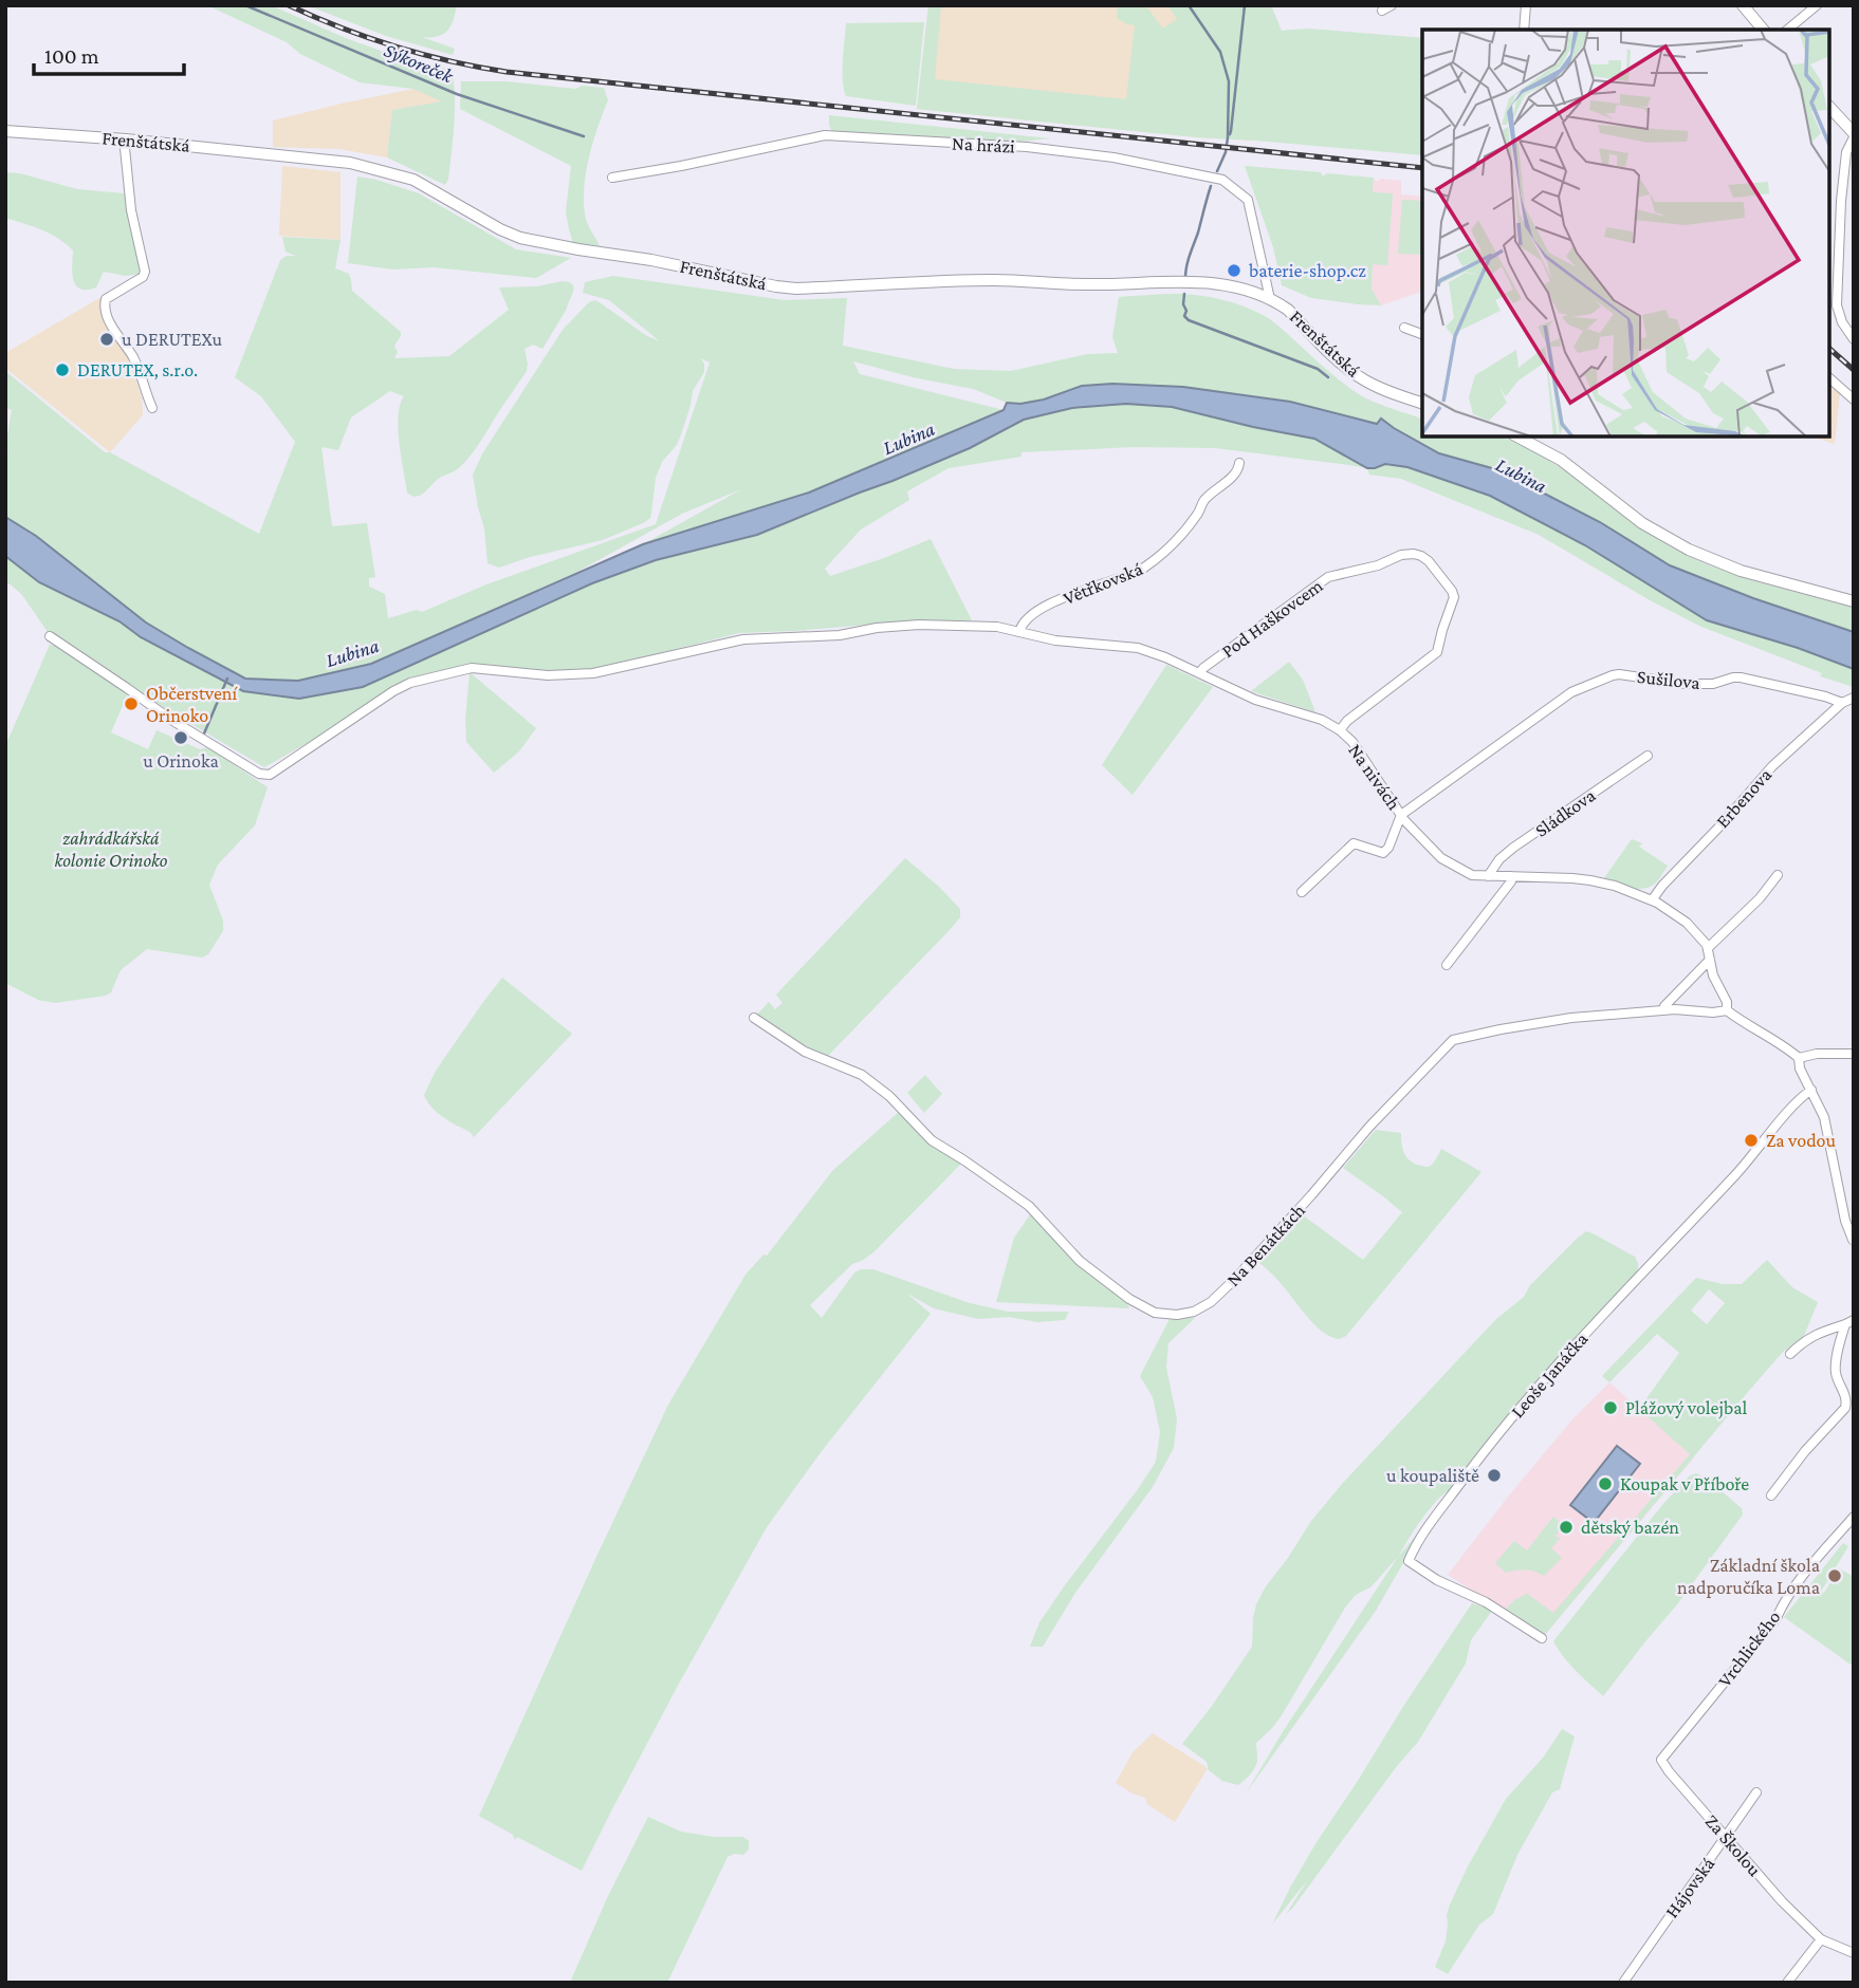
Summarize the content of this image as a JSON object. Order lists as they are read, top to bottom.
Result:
{
  "streets": {
    "main road": ["Frenštátská"],
    "street": [
      "Na hrázi",
      "Větřkovská",
      "Pod Haškovcem",
      "Sušilova",
      "Na nivách",
      "Erbenova",
      "Sládkova",
      "Na Benátkách",
      "Leoše Janáčka",
      "Vrchlického",
      "Za Školou",
      "Hájovská"
    ]
  },
  "crossings": [
    ["Frenštátská", "Na hrázi"],
    ["Větřkovská", "Na nivách"],
    ["Pod Haškovcem", "Na nivách"],
    ["Sušilova", "Na nivách"],
    ["Sušilova", "Erbenova"],
    ["Na nivách", "Erbenova"],
    ["Na nivách", "Sládkova"],
    ["Vrchlického", "Za Školou"],
    ["Za Školou", "Hájovská"]
  ],
  "water": ["Sýkoreček", "Lubina"],
  "parks": ["zahrádkářská kolonie Orinoko"],
  "places": [
    "baterie-shop.cz",
    "u DERUTEXu",
    "DERUTEX, s.r.o.",
    "Občerstvení Orinoko",
    "u Orinoka",
    "Za vodou",
    "Plážový volejbal",
    "u koupaliště",
    "Koupak v Příboře",
    "dětský bazén",
    "Základní škola nadporučíka Loma"
  ],
  "scale_bar": "100 m"
}
